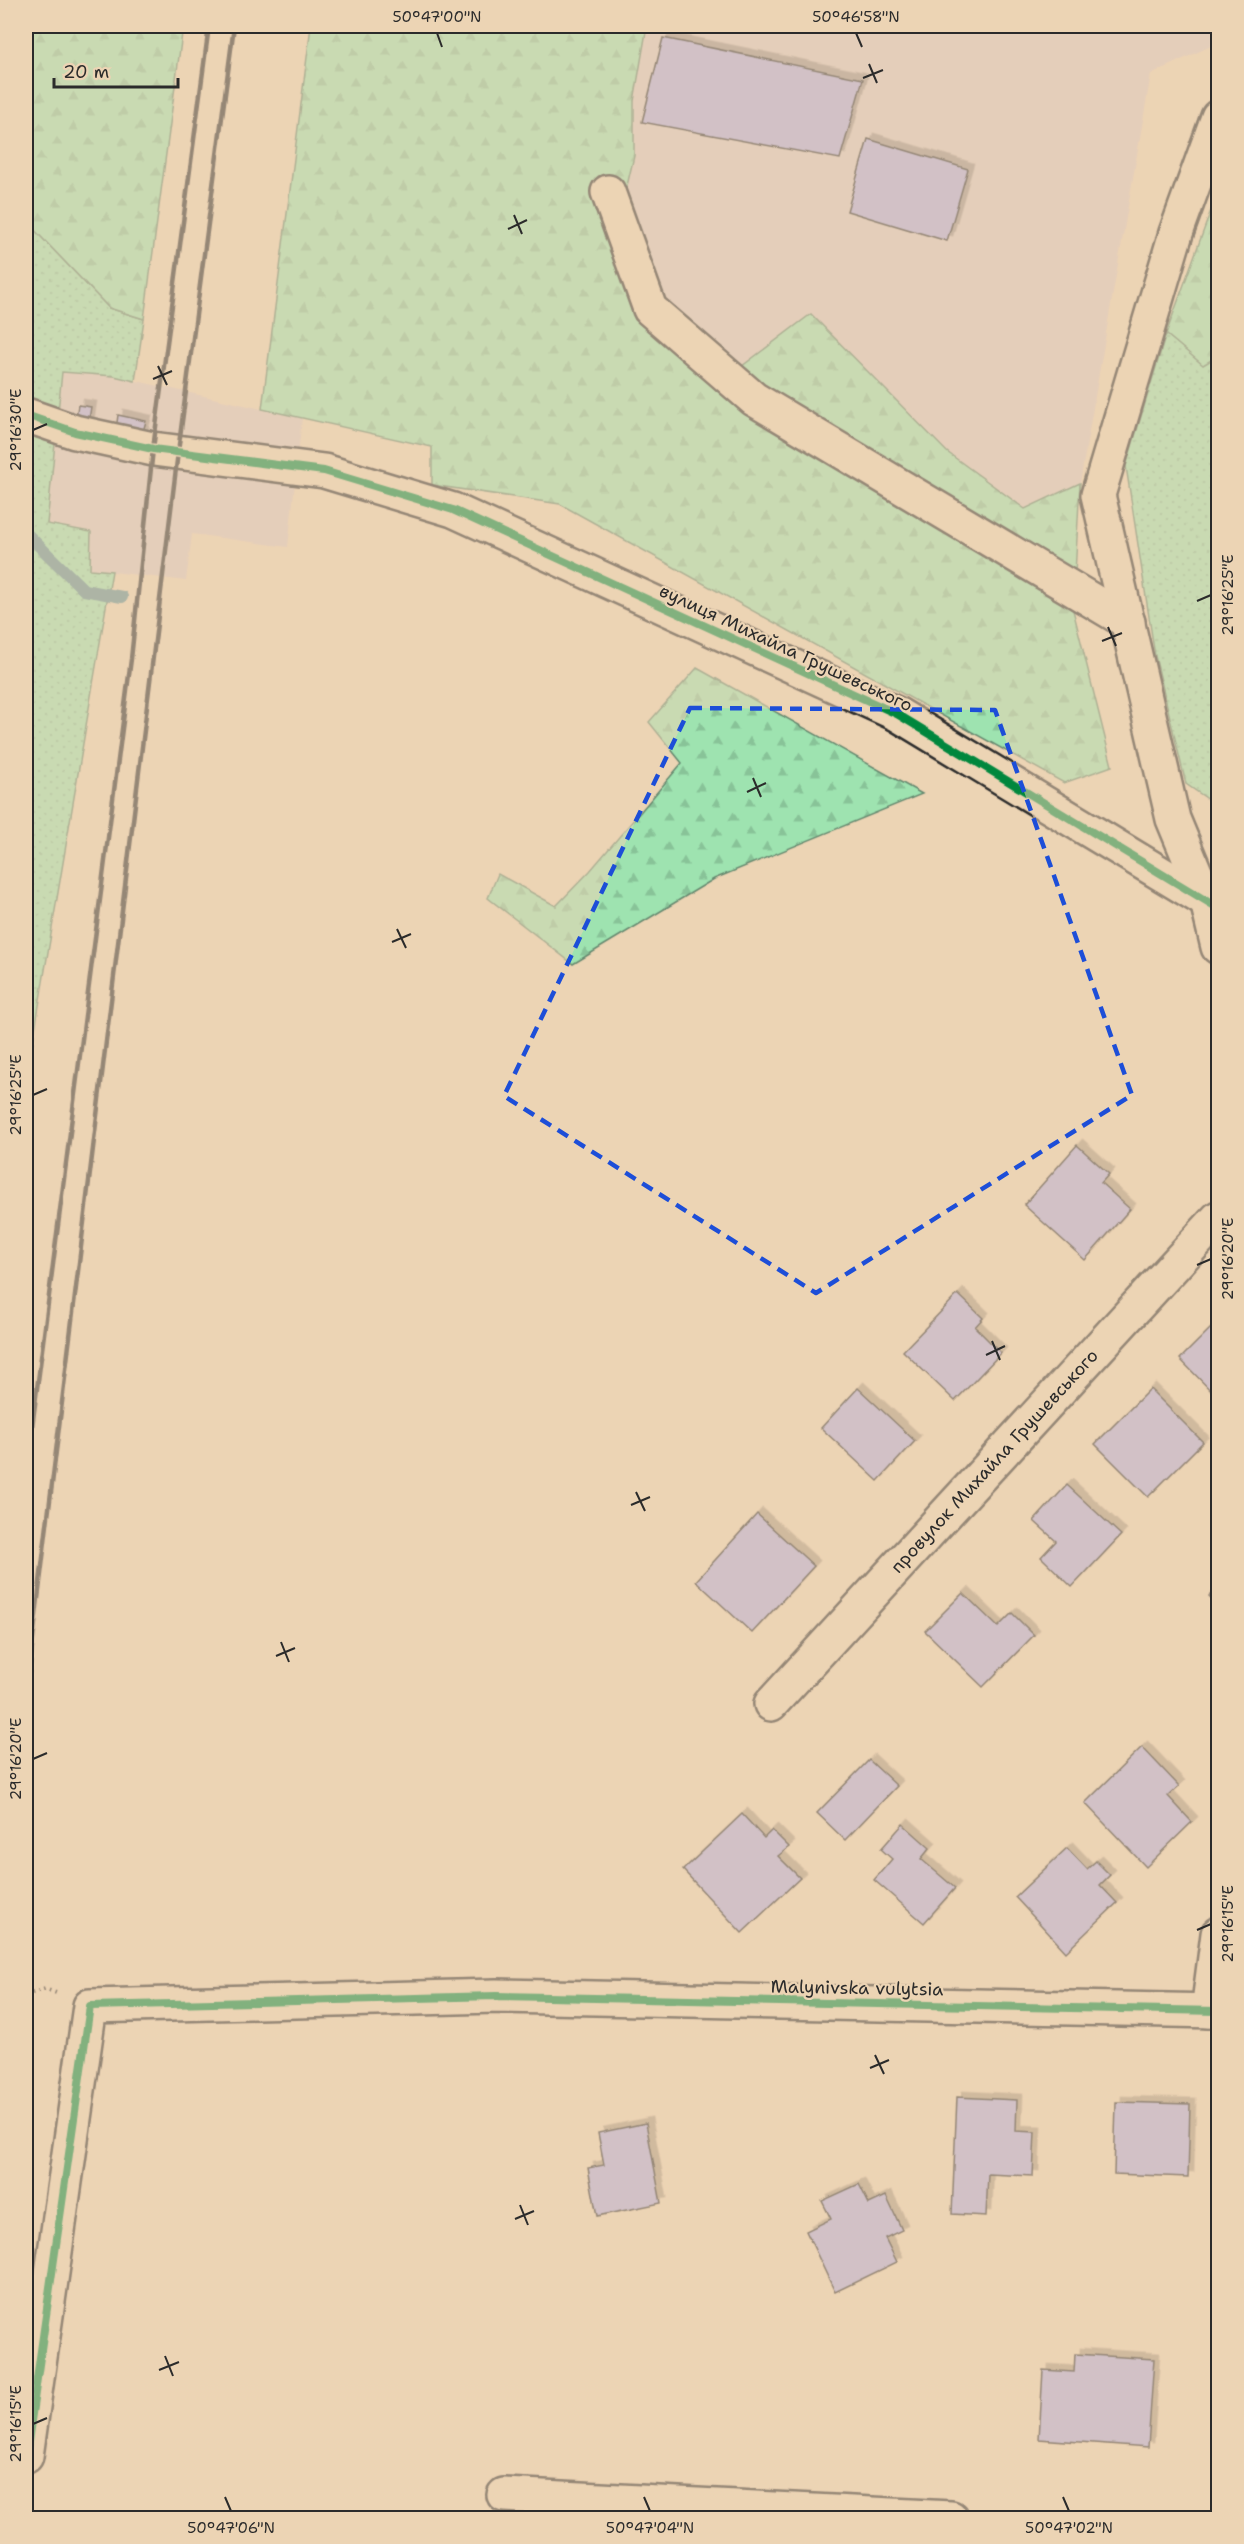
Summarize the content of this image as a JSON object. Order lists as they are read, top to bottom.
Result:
{
  "streets": {
    "street": ["вулиця Михайла Грушевського", "провулок Михайла Грушевського", "Malynivska vulytsia"]
  },
  "scale_bar": "20 m",
  "coordinates": [
    "50°47'00\"N",
    "50°46'58\"N",
    "29°16'30\"E",
    "29°16'25\"E",
    "29°16'20\"E",
    "29°16'15\"E",
    "50°47'06\"N",
    "50°47'04\"N",
    "50°47'02\"N"
  ]
}
